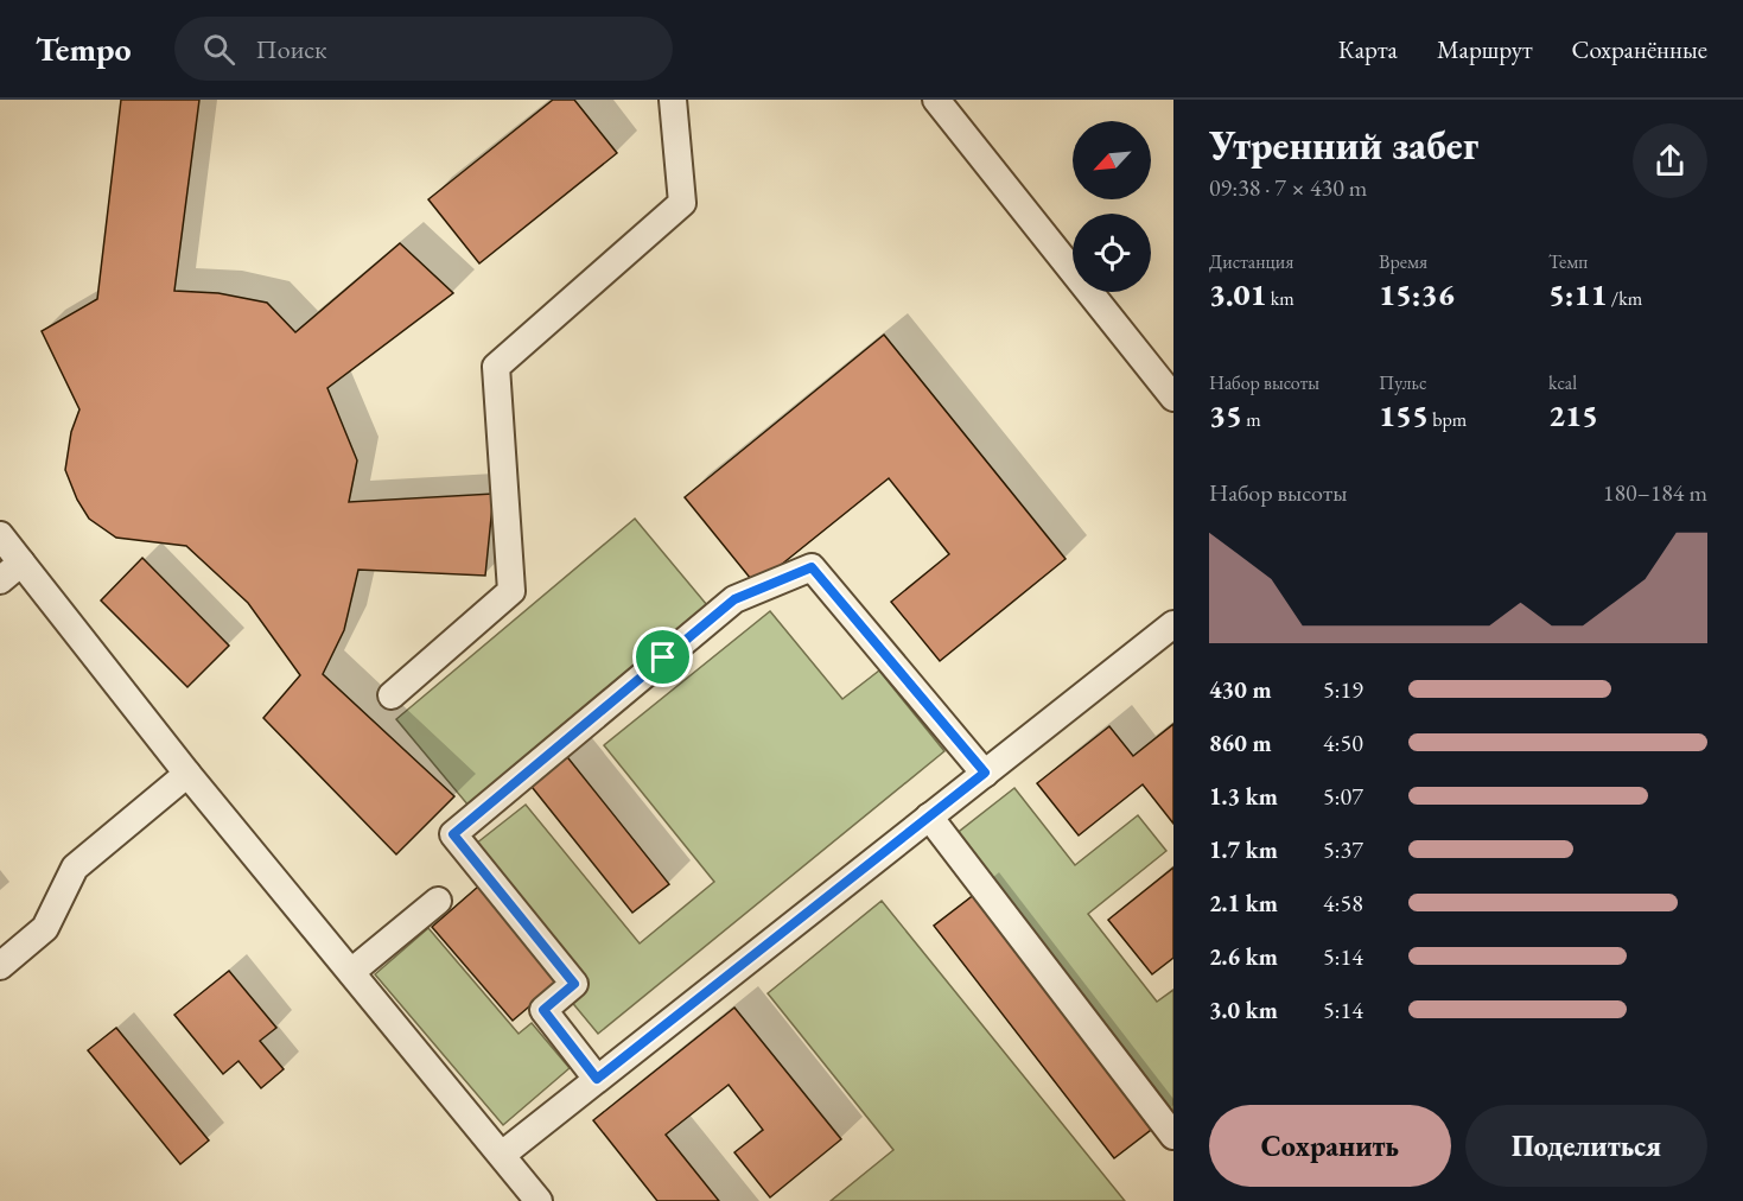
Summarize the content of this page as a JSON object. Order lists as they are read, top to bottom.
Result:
{
  "north": "bottom left",
  "page": {
    "header": "Tempo",
    "search": "Поиск",
    "nav": ["Карта", "Маршрут", "Сохранённые"],
    "heading": ["Утренний забег", "09:38 · 7 × 430 m"],
    "stats": [
      ["Дистанция", "3.01 km"],
      ["Время", "15:36"],
      ["Темп", "5:11 /km"],
      ["Набор высоты", "35 m"],
      ["Пульс", "155 bpm"],
      ["kcal", "215"]
    ],
    "chart": ["Набор высоты", "180–184 m"],
    "list": [
      {
        "name": "430 m",
        "note": "5:19"
      },
      {
        "name": "860 m",
        "note": "4:50"
      },
      {
        "name": "1.3 km",
        "note": "5:07"
      },
      {
        "name": "1.7 km",
        "note": "5:37"
      },
      {
        "name": "2.1 km",
        "note": "4:58"
      },
      {
        "name": "2.6 km",
        "note": "5:14"
      },
      {
        "name": "3.0 km",
        "note": "5:14"
      }
    ],
    "buttons": ["Сохранить", "Поделиться"]
  }
}
